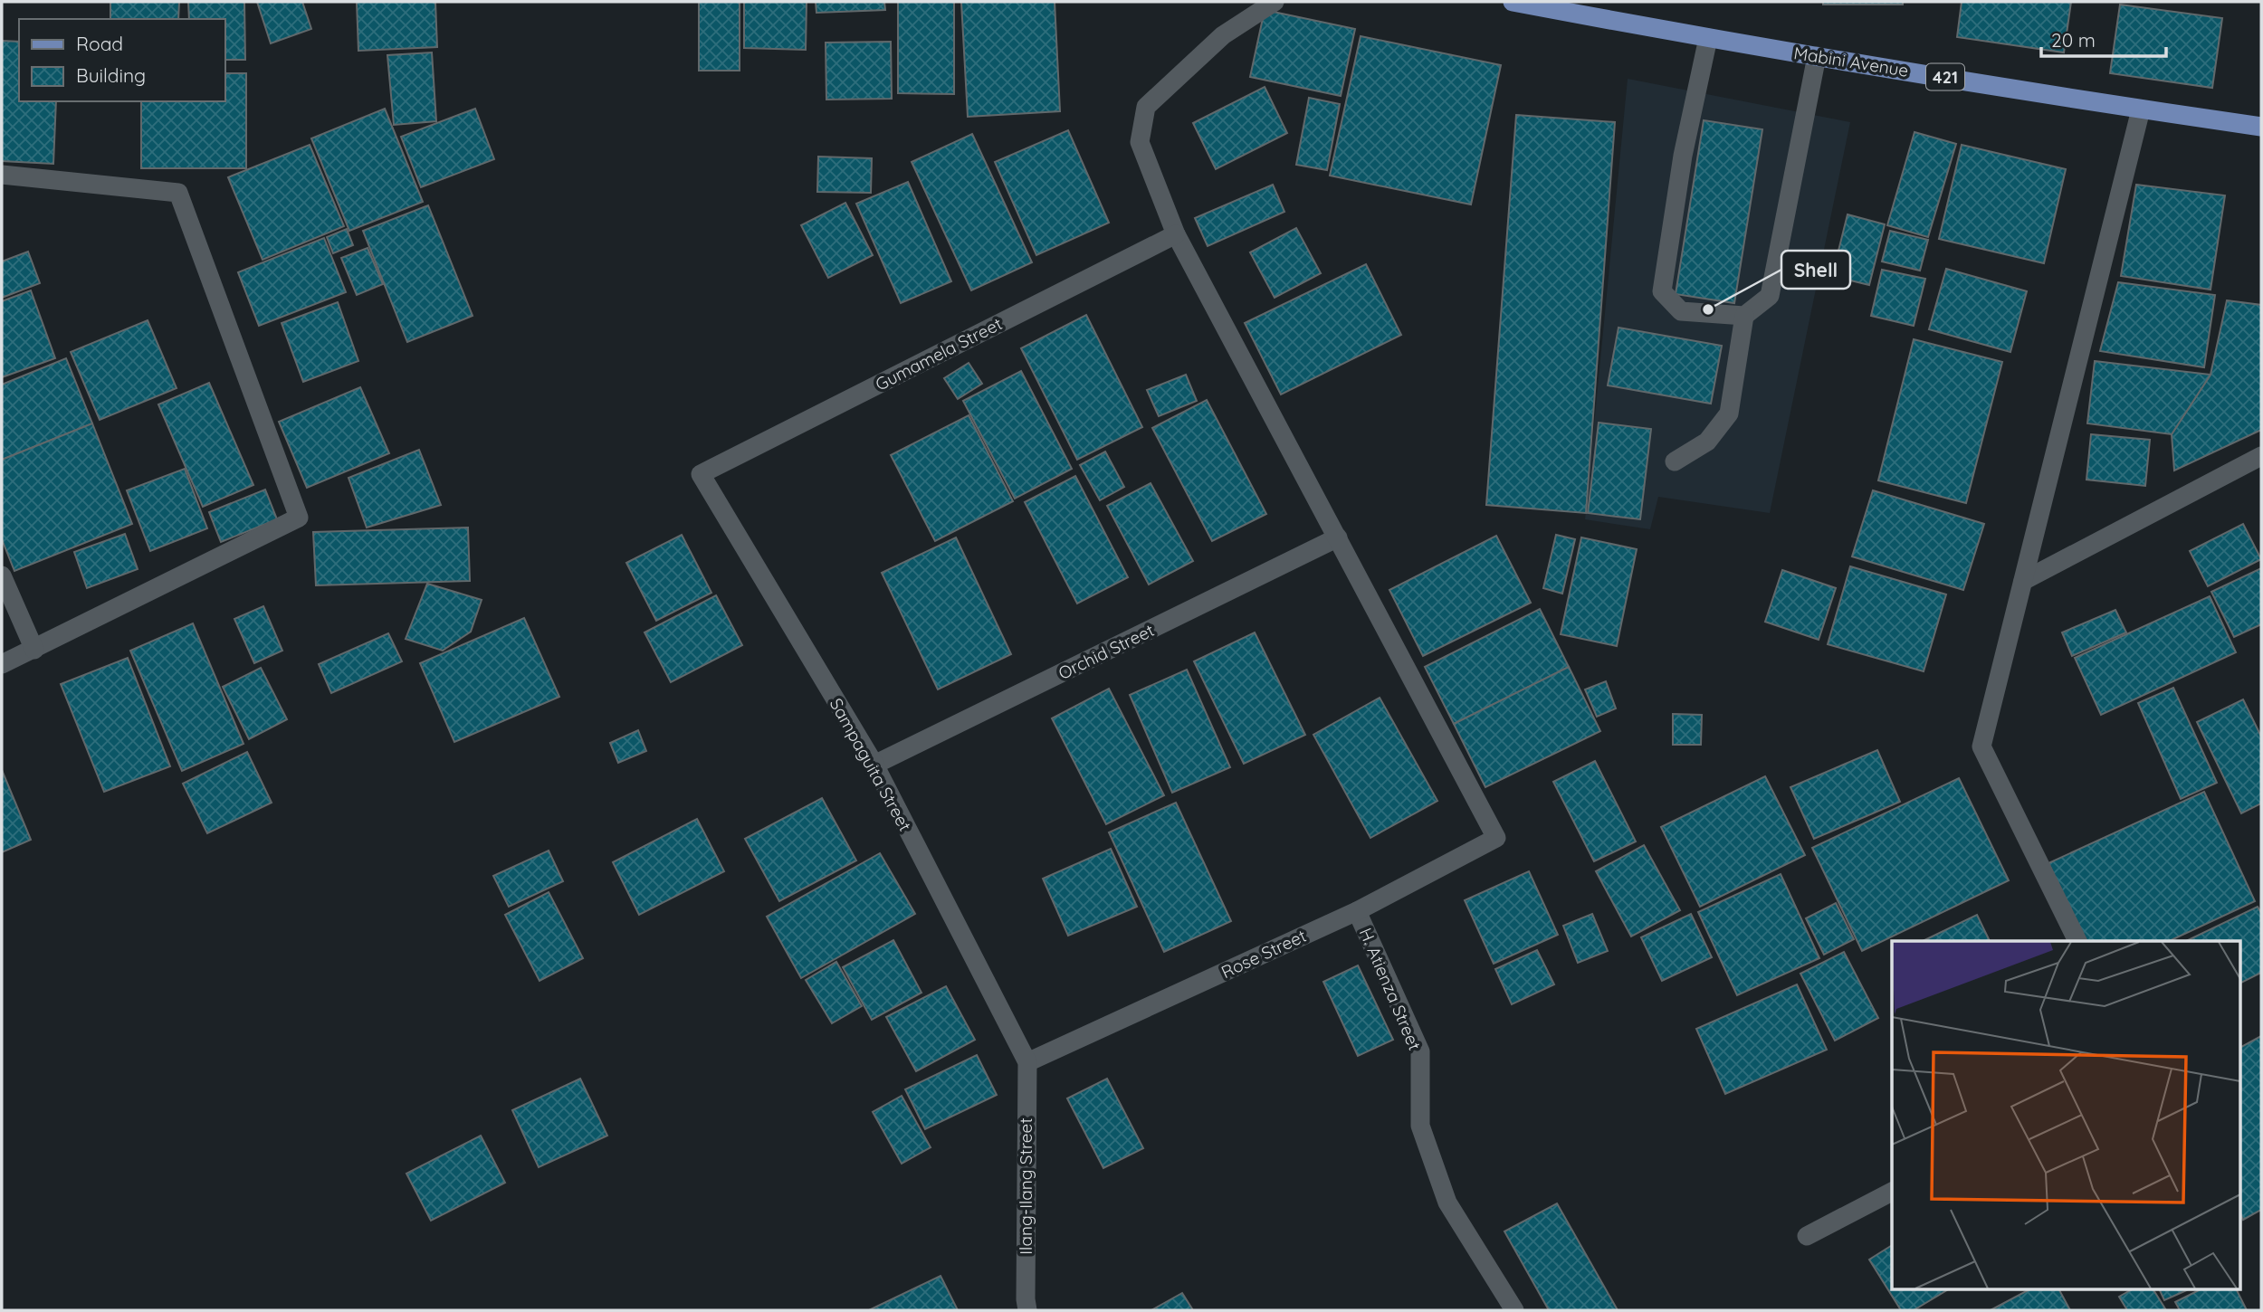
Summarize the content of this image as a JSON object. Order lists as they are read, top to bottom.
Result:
{
  "streets": {
    "main road": ["Mabini Avenue", "421"],
    "street": [
      "Gumamela Street",
      "Orchid Street",
      "Sampaguita Street",
      "Rose Street",
      "H. Atienza Street",
      "Ilang-Ilang Street"
    ]
  },
  "crossings": [
    ["Gumamela Street", "Sampaguita Street"],
    ["Orchid Street", "Sampaguita Street"],
    ["Orchid Street", "Rose Street"],
    ["Sampaguita Street", "Rose Street"],
    ["Sampaguita Street", "Ilang-Ilang Street"],
    ["Rose Street", "H. Atienza Street"],
    ["Rose Street", "Ilang-Ilang Street"]
  ],
  "places": ["Shell"],
  "legend": ["Road", "Building"],
  "scale_bar": "20 m"
}
